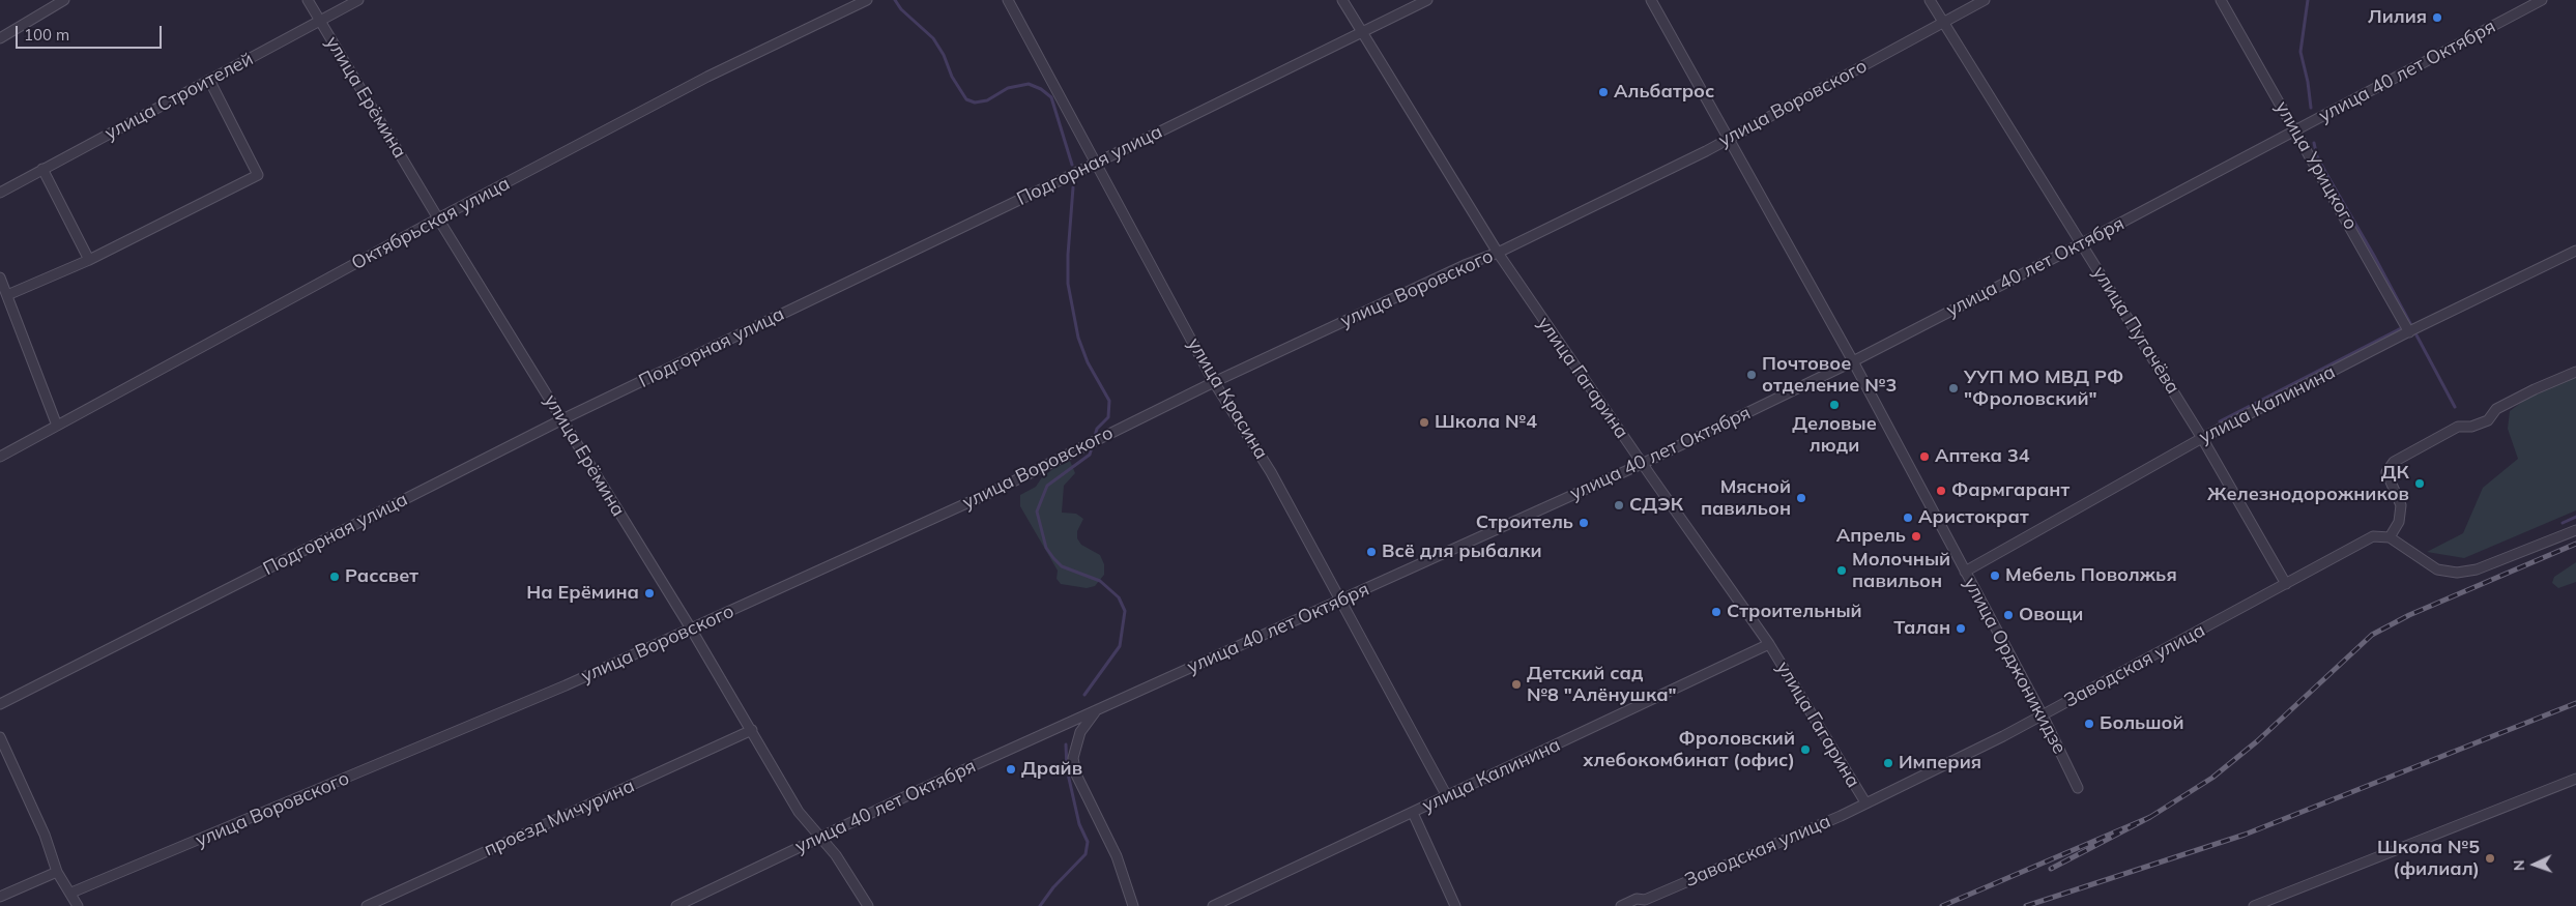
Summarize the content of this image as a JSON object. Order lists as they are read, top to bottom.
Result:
{
  "streets": {
    "street": [
      "улица 40 лет Октября",
      "улица Строителей",
      "улица Ерёмина",
      "улица Воровского",
      "Подгорная улица",
      "улица Урицкого",
      "Октябрьская улица",
      "улица Пугачёва",
      "улица Гагарина",
      "улица Красина",
      "улица Калинина",
      "улица Орджоникидзе",
      "Заводская улица",
      "проезд Мичурина"
    ]
  },
  "crossings": [
    ["улица 40 лет Октября", "улица Ерёмина"],
    ["улица 40 лет Октября", "улица Урицкого"],
    ["улица 40 лет Октября", "улица Пугачёва"],
    ["улица 40 лет Октября", "улица Гагарина"],
    ["улица 40 лет Октября", "улица Красина"],
    ["улица 40 лет Октября", "улица Орджоникидзе"],
    ["улица Строителей", "улица Ерёмина"],
    ["улица Ерёмина", "улица Воровского"],
    ["улица Ерёмина", "Подгорная улица"],
    ["улица Ерёмина", "Октябрьская улица"],
    ["улица Ерёмина", "проезд Мичурина"],
    ["улица Воровского", "улица Пугачёва"],
    ["улица Воровского", "улица Гагарина"],
    ["улица Воровского", "улица Красина"],
    ["улица Воровского", "улица Орджоникидзе"],
    ["Подгорная улица", "улица Гагарина"],
    ["Подгорная улица", "улица Красина"],
    ["улица Урицкого", "улица Калинина"],
    ["улица Пугачёва", "улица Калинина"],
    ["улица Пугачёва", "Заводская улица"],
    ["улица Гагарина", "улица Калинина"],
    ["улица Гагарина", "Заводская улица"],
    ["улица Красина", "улица Калинина"],
    ["улица Калинина", "улица Орджоникидзе"],
    ["улица Орджоникидзе", "Заводская улица"]
  ],
  "places": [
    "Лилия",
    "Альбатрос",
    "Почтовое отделение №3",
    "УУП МО МВД РФ \"Фроловский\"",
    "Деловые люди",
    "Школа №4",
    "Аптека 34",
    "ДК Железнодорожников",
    "Фармгарант",
    "Мясной павильон",
    "СДЭК",
    "Аристократ",
    "Строитель",
    "Апрель",
    "Всё для рыбалки",
    "Молочный павильон",
    "Мебель Поволжья",
    "Рассвет",
    "На Ерёмина",
    "Строительный",
    "Овощи",
    "Талан",
    "Детский сад №8 \"Алёнушка\"",
    "Большой",
    "Фроловский хлебокомбинат (офис)",
    "Империя",
    "Драйв",
    "Школа №5 (филиал)"
  ],
  "scale_bar": "100 m",
  "north": "left"
}
